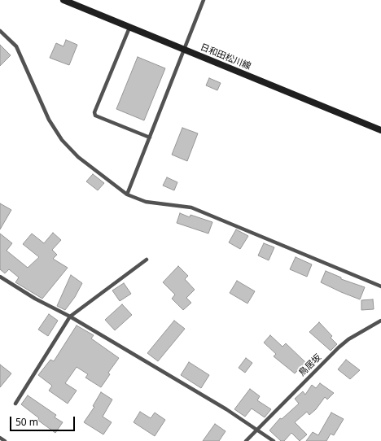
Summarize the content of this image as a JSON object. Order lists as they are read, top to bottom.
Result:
{
  "streets": {
    "main road": ["日和田松川線"],
    "lane": ["鳥居坂"]
  },
  "scale_bar": "50 m"
}
